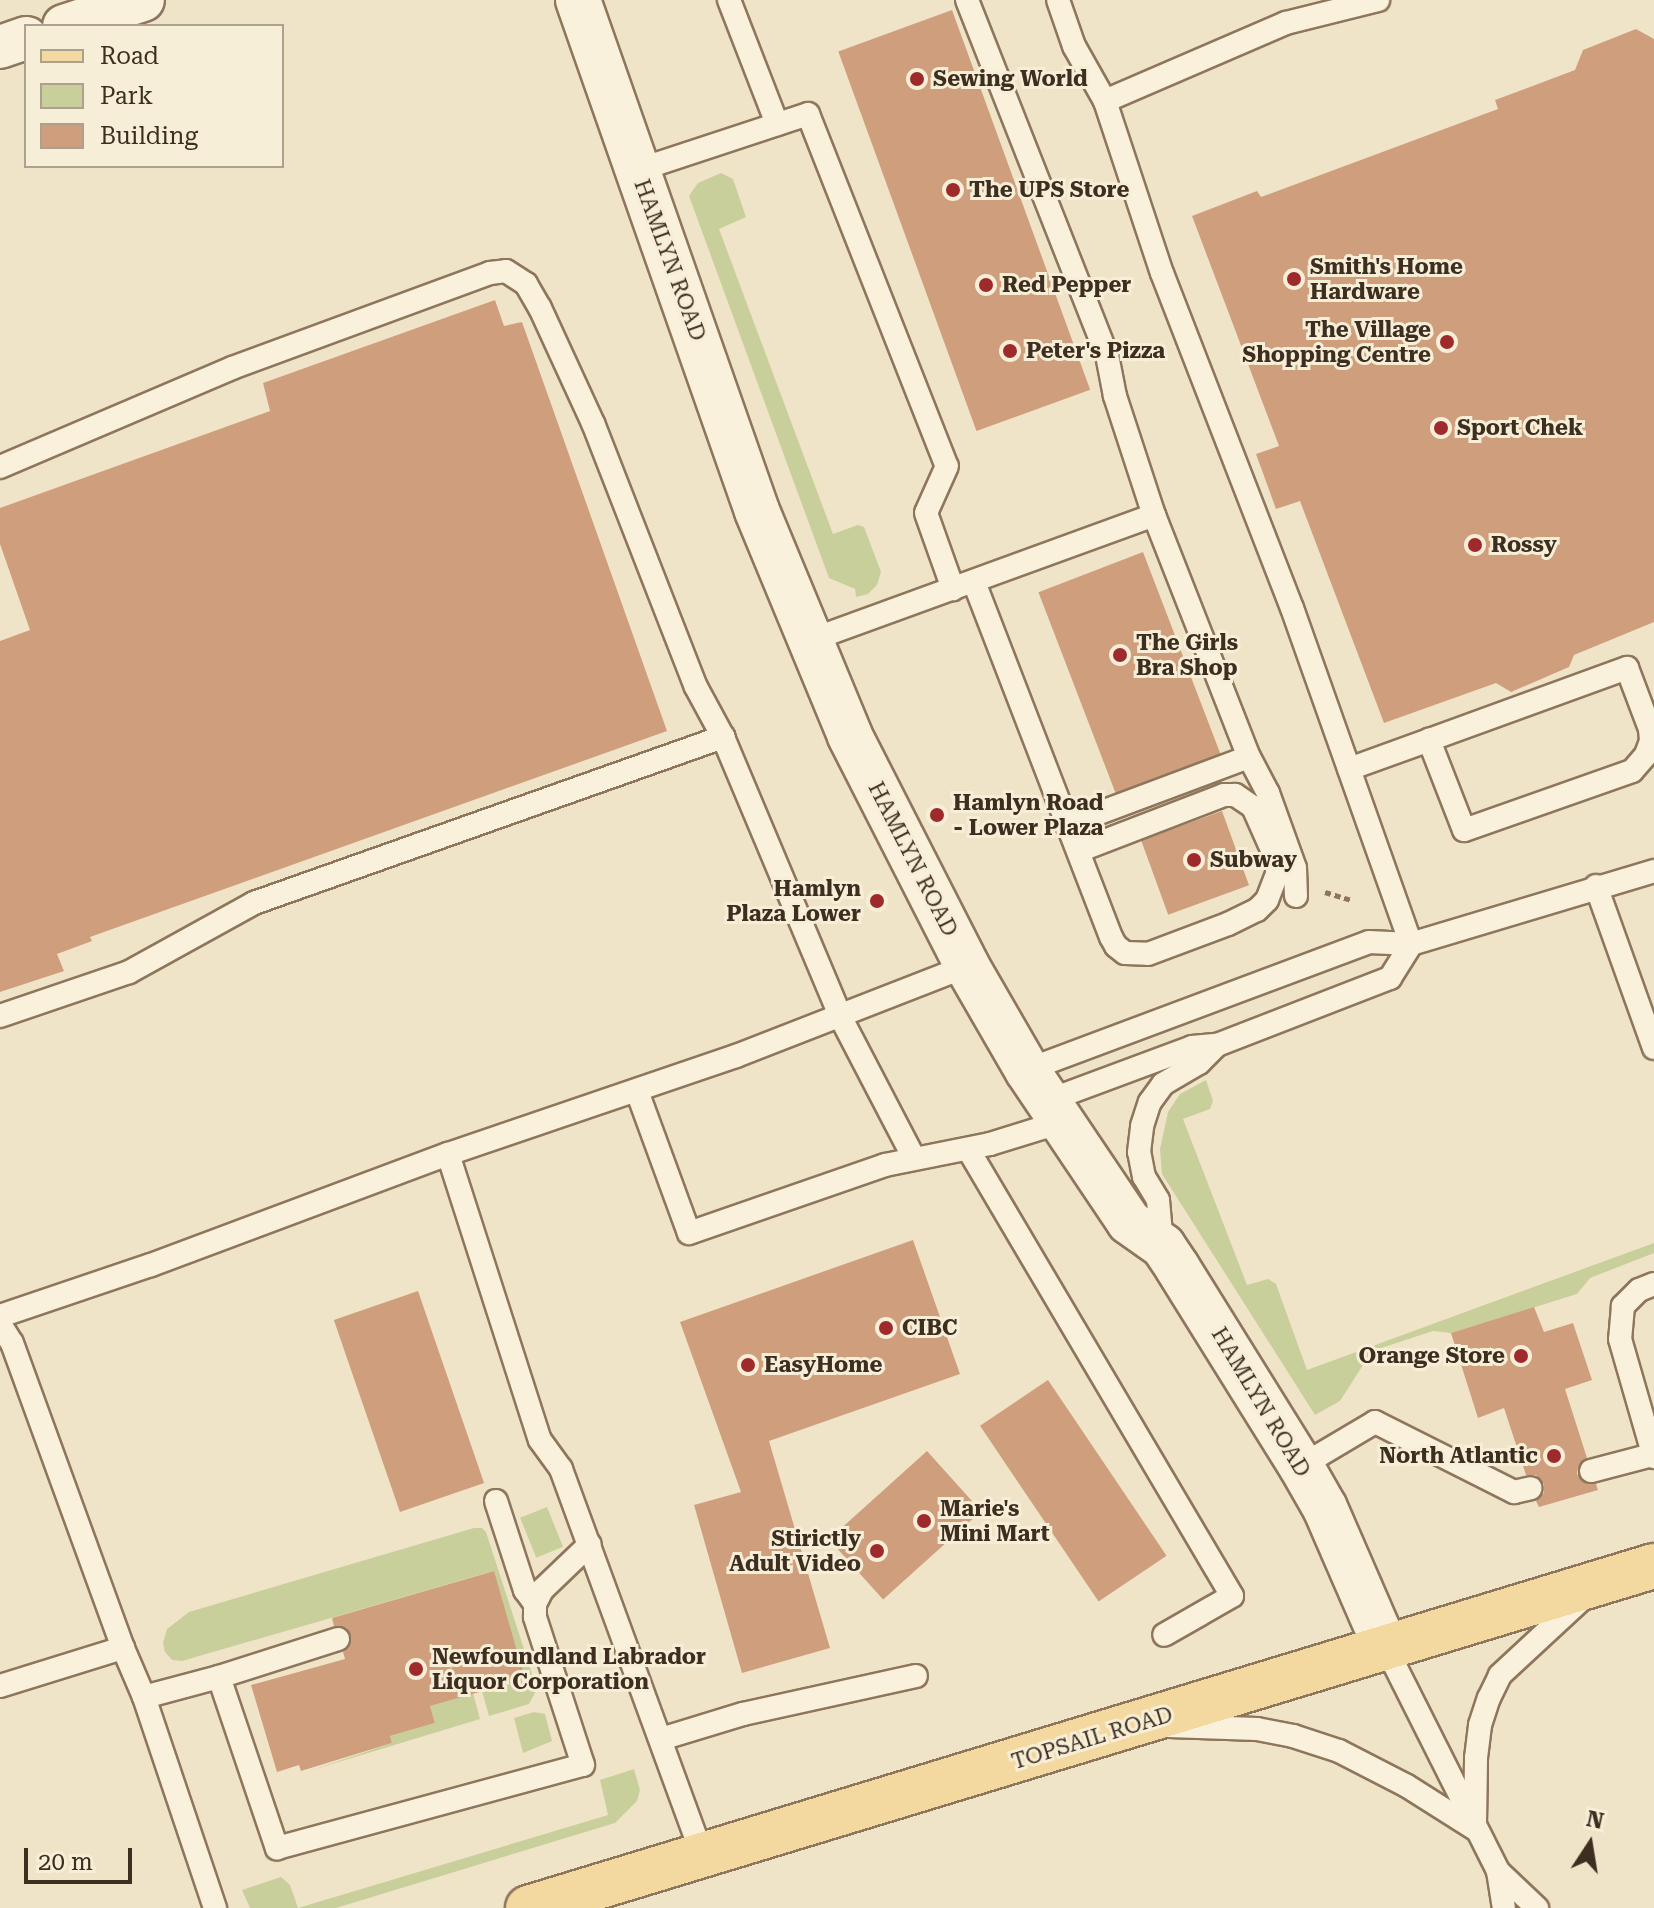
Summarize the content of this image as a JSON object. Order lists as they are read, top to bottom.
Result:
{
  "streets": {
    "main road": ["TOPSAIL ROAD"],
    "street": ["HAMLYN ROAD"]
  },
  "crossings": [
    ["HAMLYN ROAD", "TOPSAIL ROAD"]
  ],
  "places": [
    "Sewing World",
    "The UPS Store",
    "Smith's Home Hardware",
    "Red Pepper",
    "The Village Shopping Centre",
    "Peter's Pizza",
    "Sport Chek",
    "Rossy",
    "The Girls Bra Shop",
    "Hamlyn Road - Lower Plaza",
    "Subway",
    "Hamlyn Plaza Lower",
    "CIBC",
    "Orange Store",
    "EasyHome",
    "North Atlantic",
    "Marie's Mini Mart",
    "Stirictly Adult Video",
    "Newfoundland Labrador Liquor Corporation"
  ],
  "legend": ["Road", "Park", "Building"],
  "scale_bar": "20 m",
  "north": "top"
}
